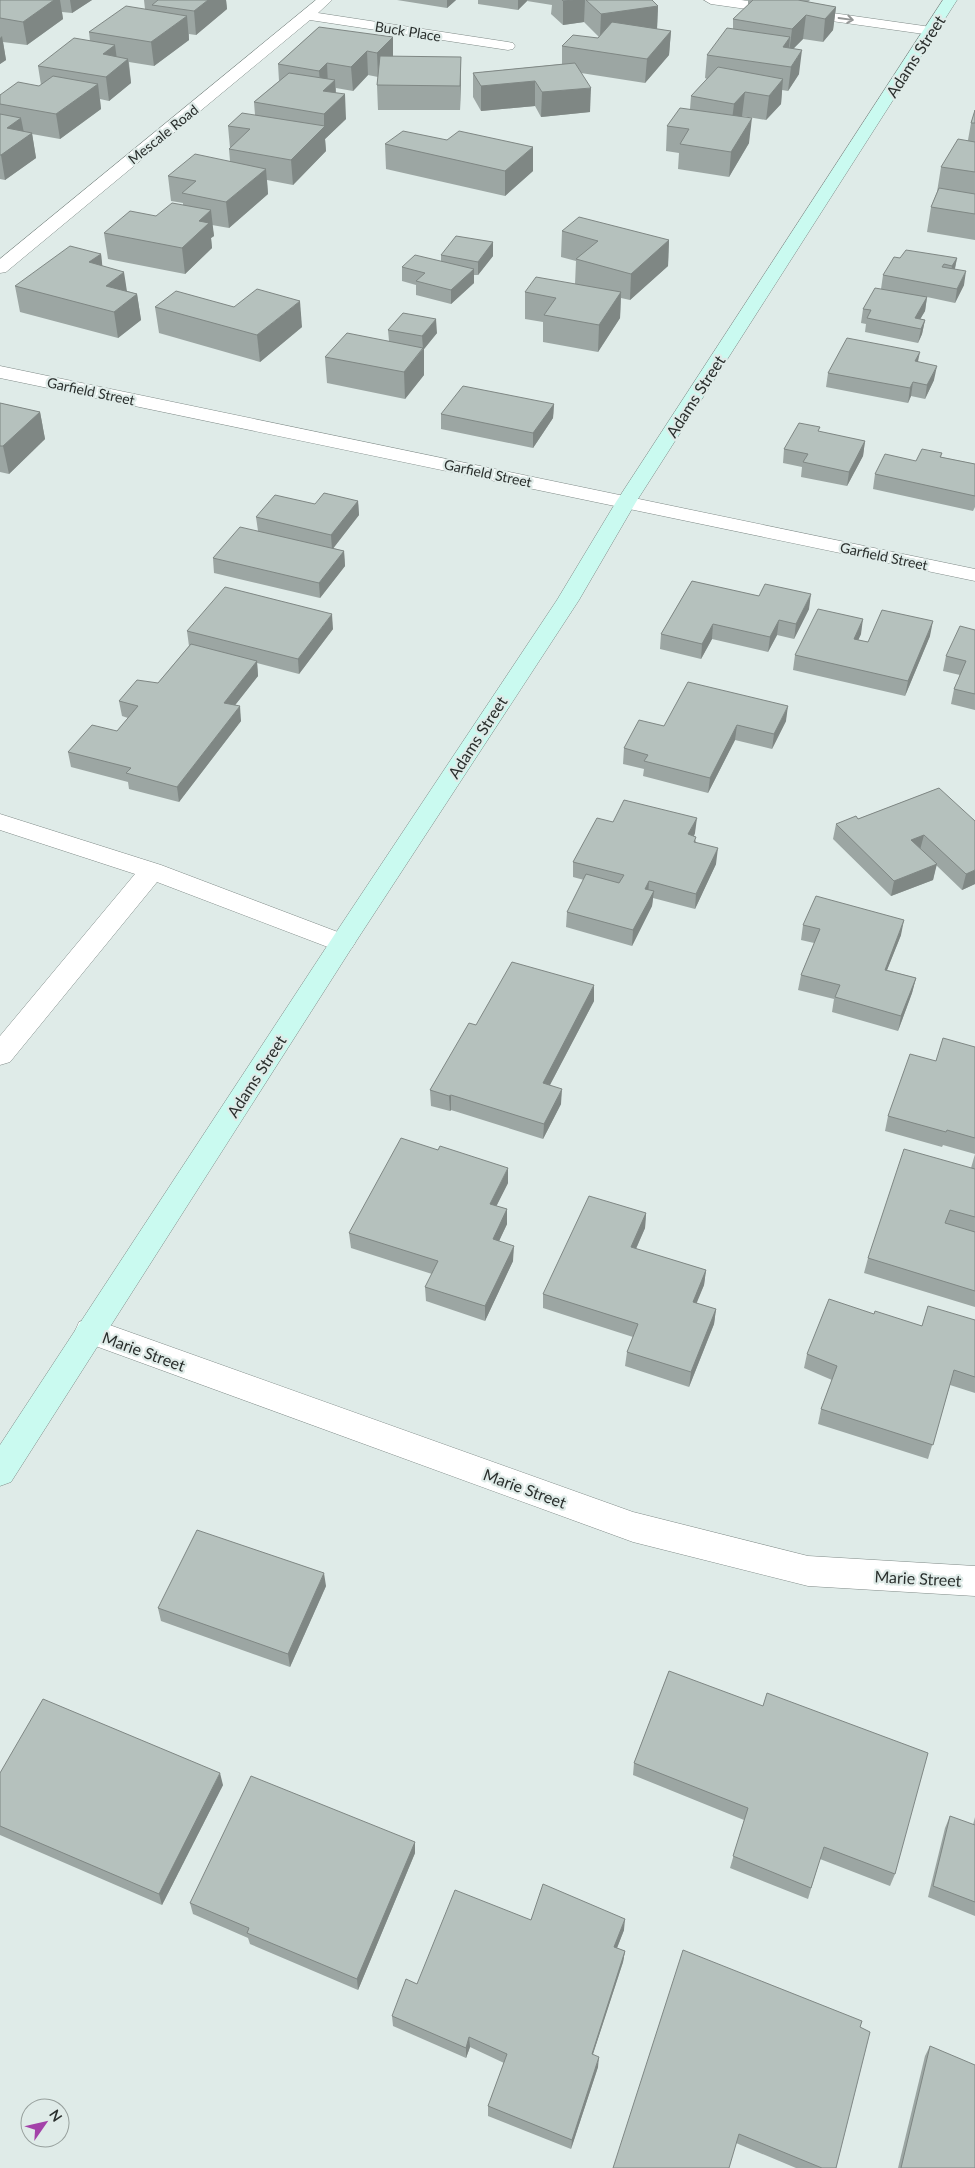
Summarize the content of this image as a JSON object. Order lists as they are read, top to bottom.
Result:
{
  "streets": {
    "main road": ["Adams Street"],
    "street": [
      "Buck Place",
      "Mescale Road",
      "Garfield Street",
      "Marie Street"
    ]
  },
  "crossings": [
    ["Buck Place", "Mescale Road"],
    ["Adams Street", "Garfield Street"],
    ["Adams Street", "Marie Street"]
  ],
  "north": "top right"
}
